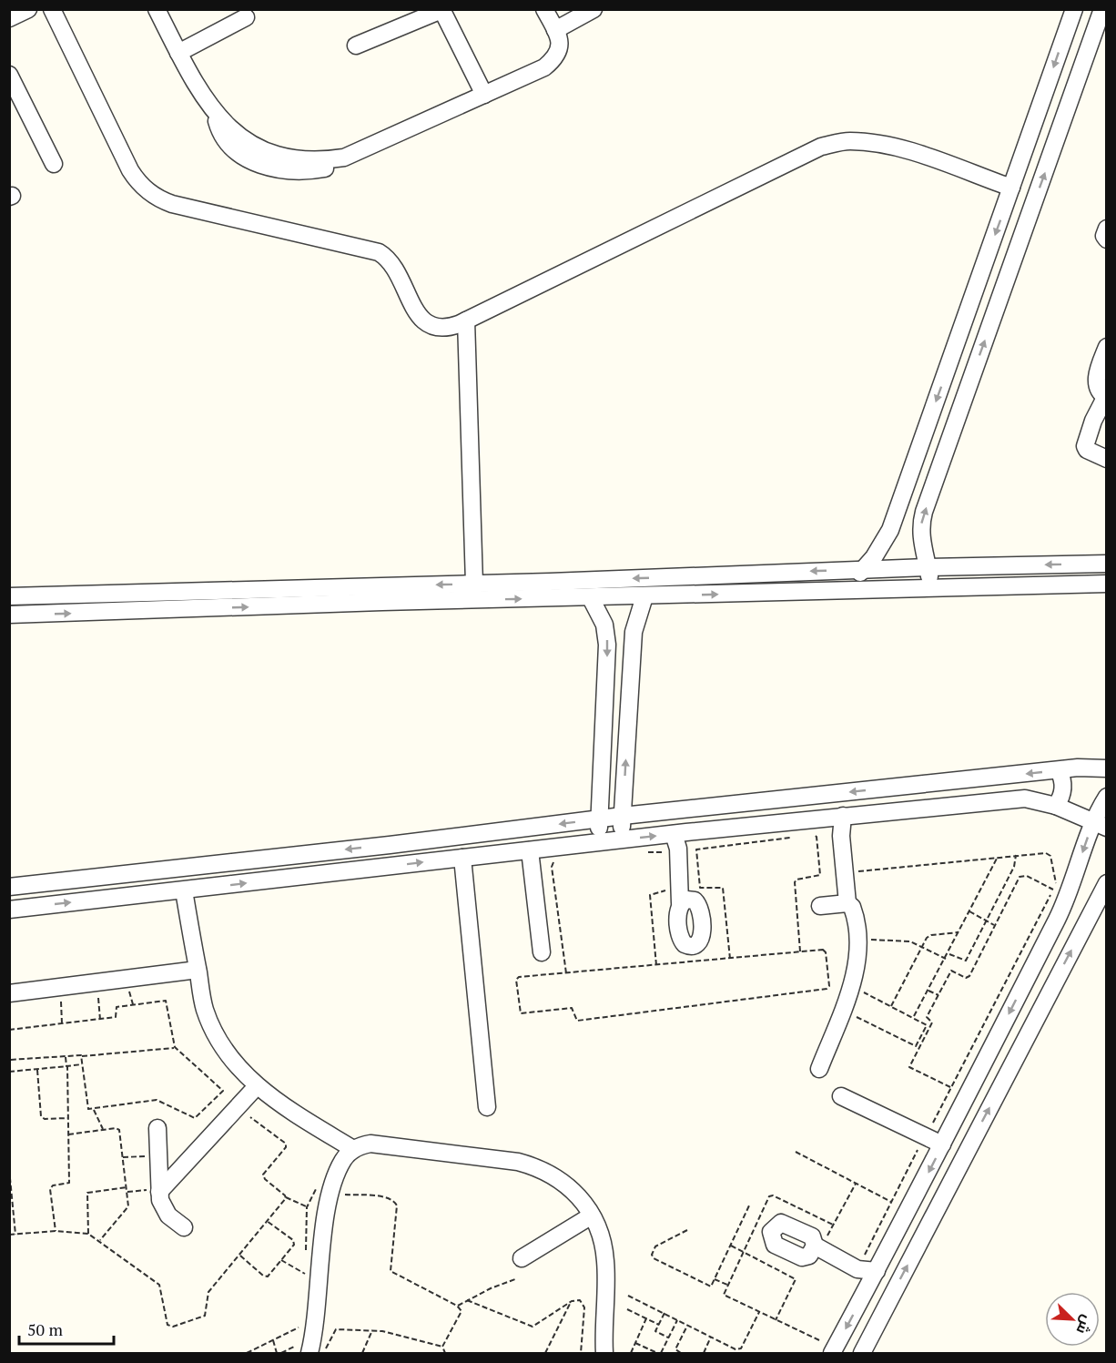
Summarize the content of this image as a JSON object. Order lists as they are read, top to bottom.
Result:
{
  "scale_bar": "50 m",
  "north": "bottom right"
}
